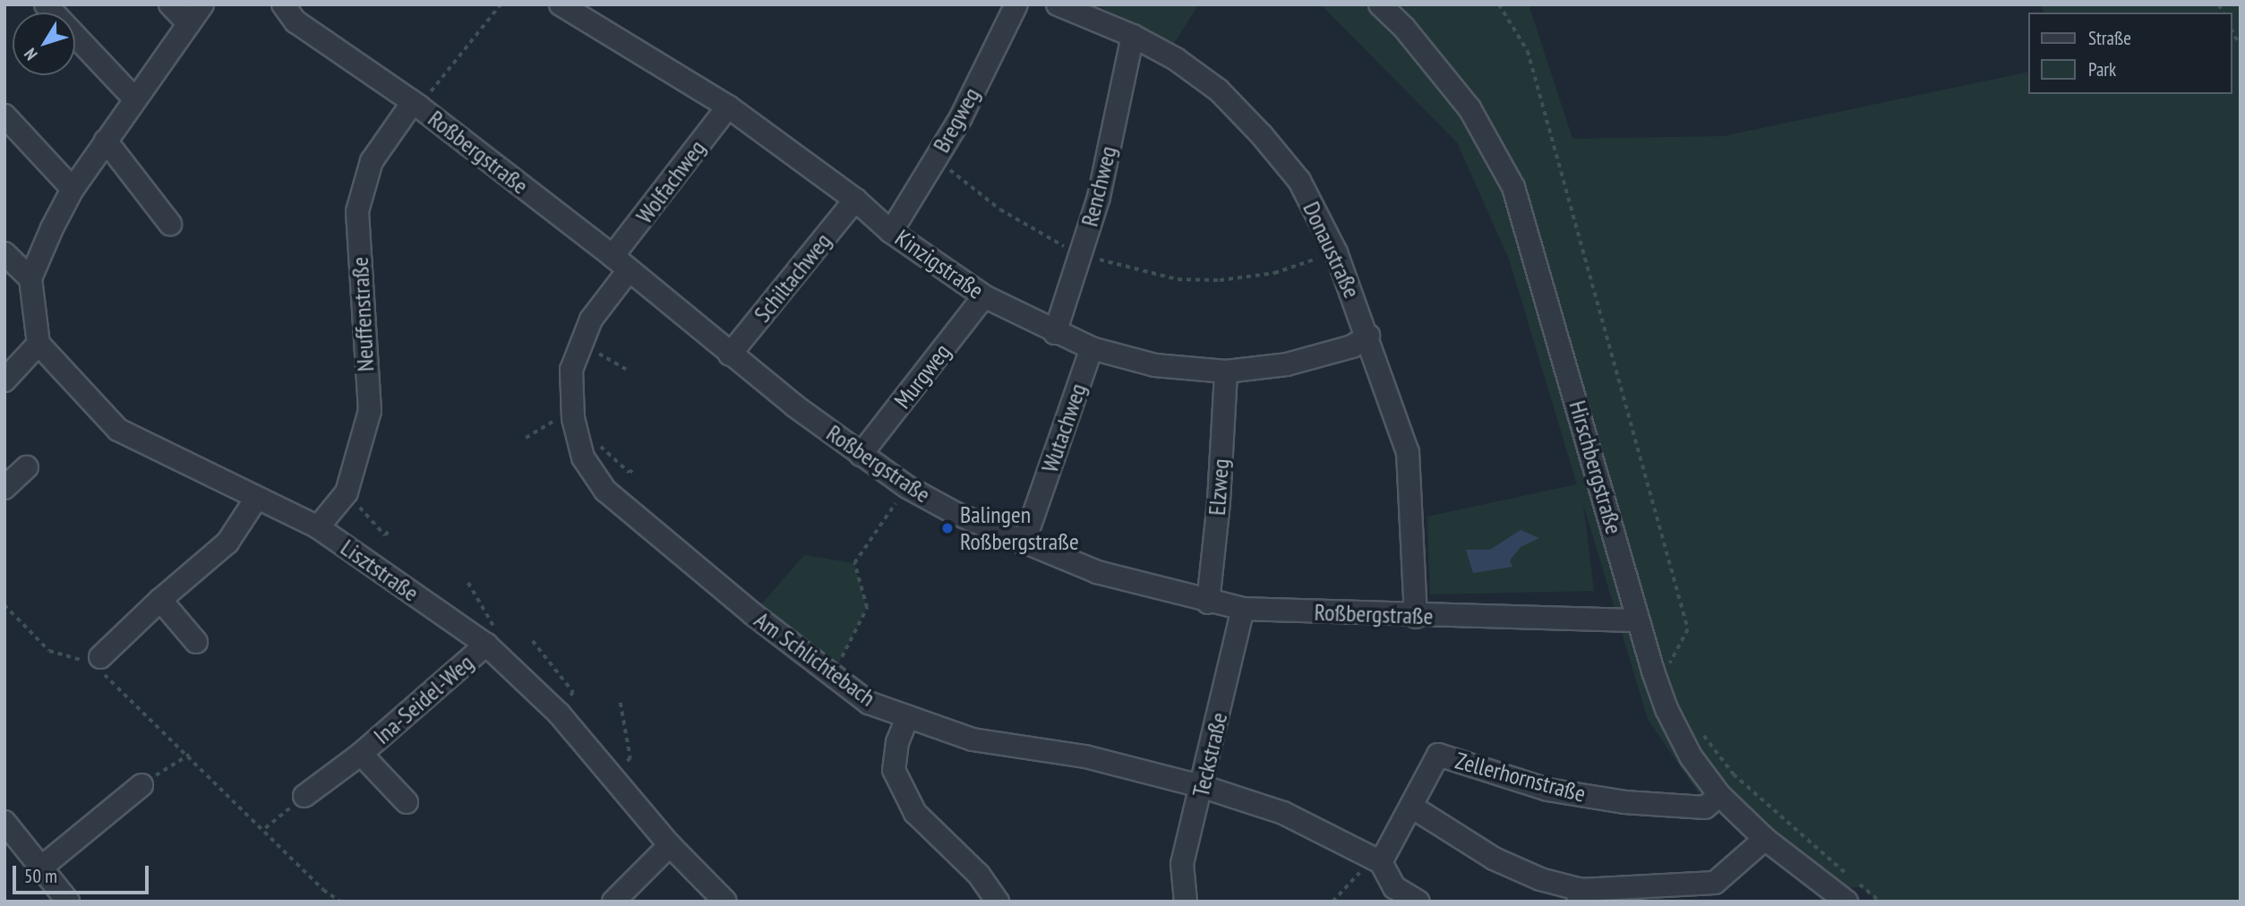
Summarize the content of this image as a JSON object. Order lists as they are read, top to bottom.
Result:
{
  "streets": {
    "street": [
      "Bregweg",
      "Roßbergstraße",
      "Wolfachweg",
      "Renchweg",
      "Donaustraße",
      "Kinzigstraße",
      "Schiltachweg",
      "Neuffenstraße",
      "Murgweg",
      "Wutachweg",
      "Hirschbergstraße",
      "Elzweg",
      "Lisztstraße",
      "Am Schlichtebach",
      "Ina-Seidel-Weg",
      "Teckstraße",
      "Zellerhornstraße"
    ]
  },
  "crossings": [
    ["Bregweg", "Kinzigstraße"],
    ["Roßbergstraße", "Wolfachweg"],
    ["Roßbergstraße", "Donaustraße"],
    ["Roßbergstraße", "Schiltachweg"],
    ["Roßbergstraße", "Neuffenstraße"],
    ["Roßbergstraße", "Murgweg"],
    ["Roßbergstraße", "Wutachweg"],
    ["Roßbergstraße", "Hirschbergstraße"],
    ["Roßbergstraße", "Elzweg"],
    ["Roßbergstraße", "Am Schlichtebach"],
    ["Roßbergstraße", "Teckstraße"],
    ["Wolfachweg", "Kinzigstraße"],
    ["Wolfachweg", "Am Schlichtebach"],
    ["Renchweg", "Donaustraße"],
    ["Renchweg", "Kinzigstraße"],
    ["Donaustraße", "Kinzigstraße"],
    ["Kinzigstraße", "Schiltachweg"],
    ["Kinzigstraße", "Murgweg"],
    ["Kinzigstraße", "Wutachweg"],
    ["Kinzigstraße", "Elzweg"],
    ["Neuffenstraße", "Lisztstraße"],
    ["Hirschbergstraße", "Zellerhornstraße"],
    ["Lisztstraße", "Ina-Seidel-Weg"],
    ["Am Schlichtebach", "Teckstraße"],
    ["Am Schlichtebach", "Zellerhornstraße"]
  ],
  "places": ["Balingen Roßbergstraße"],
  "legend": ["Straße", "Park"],
  "scale_bar": "50 m",
  "north": "bottom left"
}
